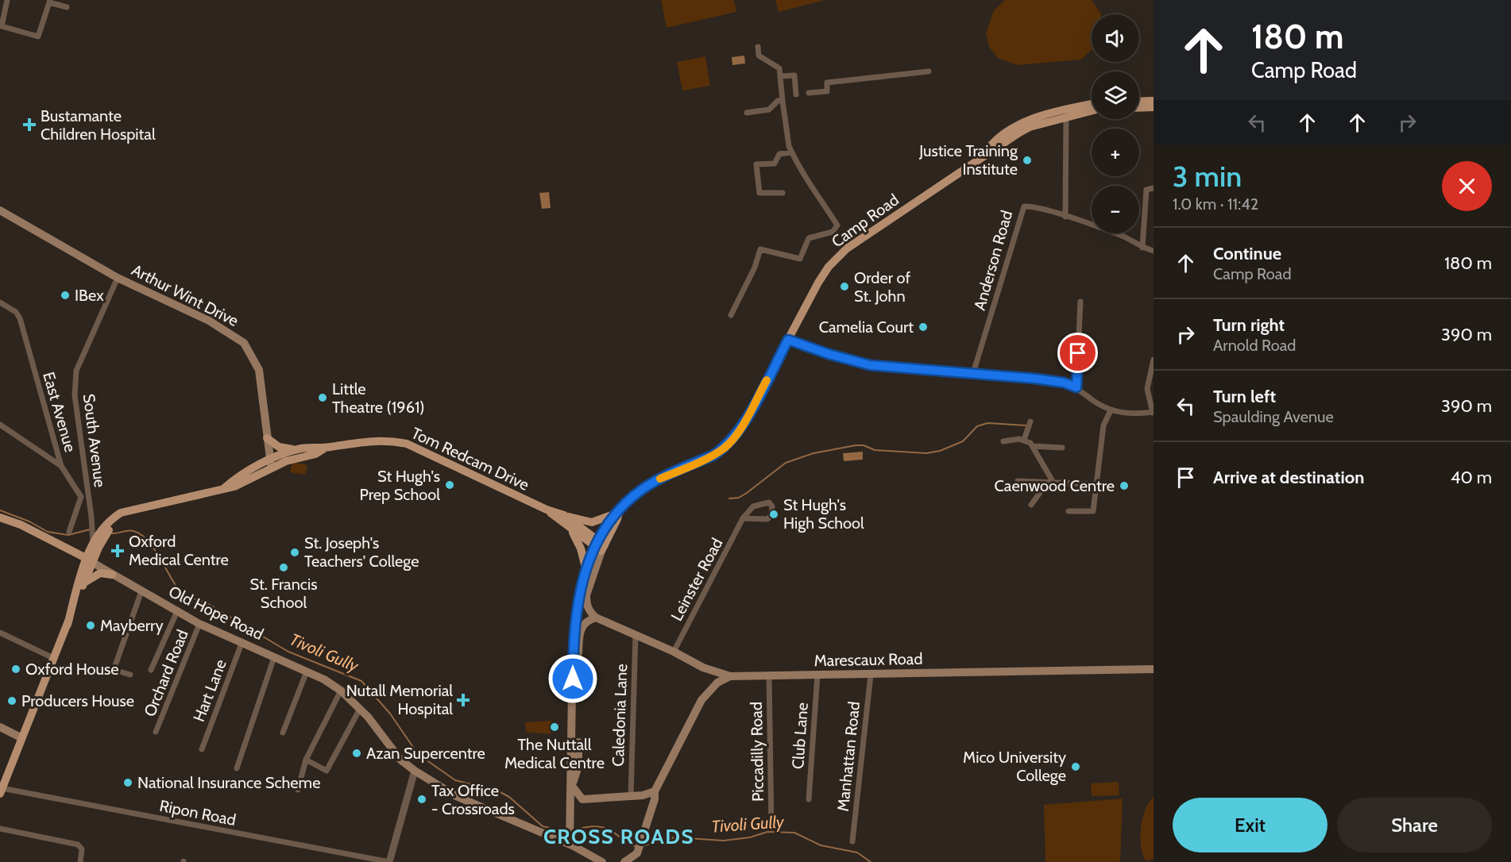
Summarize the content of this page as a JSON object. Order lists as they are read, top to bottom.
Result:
{
  "streets": {
    "main road": [
      "Camp Road",
      "Arthur Wint Drive",
      "Tom Redcam Drive",
      "Old Hope Road",
      "Marescaux Road"
    ],
    "street": [
      "Anderson Road",
      "East Avenue",
      "South Avenue",
      "Leinster Road",
      "Orchard Road",
      "Hart Lane",
      "Caledonia Lane",
      "Club Lane",
      "Piccadilly Road",
      "Manhattan Road",
      "Ripon Road"
    ]
  },
  "crossings": [
    ["Camp Road", "Tom Redcam Drive"],
    ["Arthur Wint Drive", "South Avenue"],
    ["Arthur Wint Drive", "Tom Redcam Drive"],
    ["South Avenue", "Tom Redcam Drive"],
    ["Tom Redcam Drive", "Old Hope Road"],
    ["Leinster Road", "Marescaux Road"],
    ["Old Hope Road", "Orchard Road"],
    ["Old Hope Road", "Hart Lane"],
    ["Marescaux Road", "Caledonia Lane"],
    ["Marescaux Road", "Club Lane"],
    ["Marescaux Road", "Piccadilly Road"],
    ["Marescaux Road", "Manhattan Road"]
  ],
  "districts": ["CROSS ROADS"],
  "water": ["Tivoli Gully"],
  "places": {
    "health": ["Bustamante Children Hospital", "Oxford Medical Centre", "Nutall Memorial Hospital"],
    "other": [
      "Justice Training Institute",
      "Order of St. John",
      "IBex",
      "Camelia Court",
      "Little Theatre (1961)",
      "St Hugh's Prep School",
      "Caenwood Centre",
      "St Hugh's High School",
      "St. Joseph's Teachers' College",
      "St. Francis School",
      "Mayberry",
      "Oxford House",
      "Producers House",
      "The Nuttall Medical Centre",
      "Azan Supercentre",
      "Mico University College",
      "National Insurance Scheme",
      "Tax Office - Crossroads"
    ]
  },
  "page": {
    "turn": ["180 m", "Camp Road"],
    "map_buttons": ["+", "−"],
    "heading": ["3 min", "1.0 km · 11:42"],
    "list": [
      {
        "name": "Continue",
        "note": "Camp Road",
        "value": "180 m"
      },
      {
        "name": "Turn right",
        "note": "Arnold Road",
        "value": "390 m"
      },
      {
        "name": "Turn left",
        "note": "Spaulding Avenue",
        "value": "390 m"
      },
      {
        "name": "Arrive at destination",
        "value": "40 m"
      }
    ],
    "buttons": ["Exit", "Share"]
  }
}
